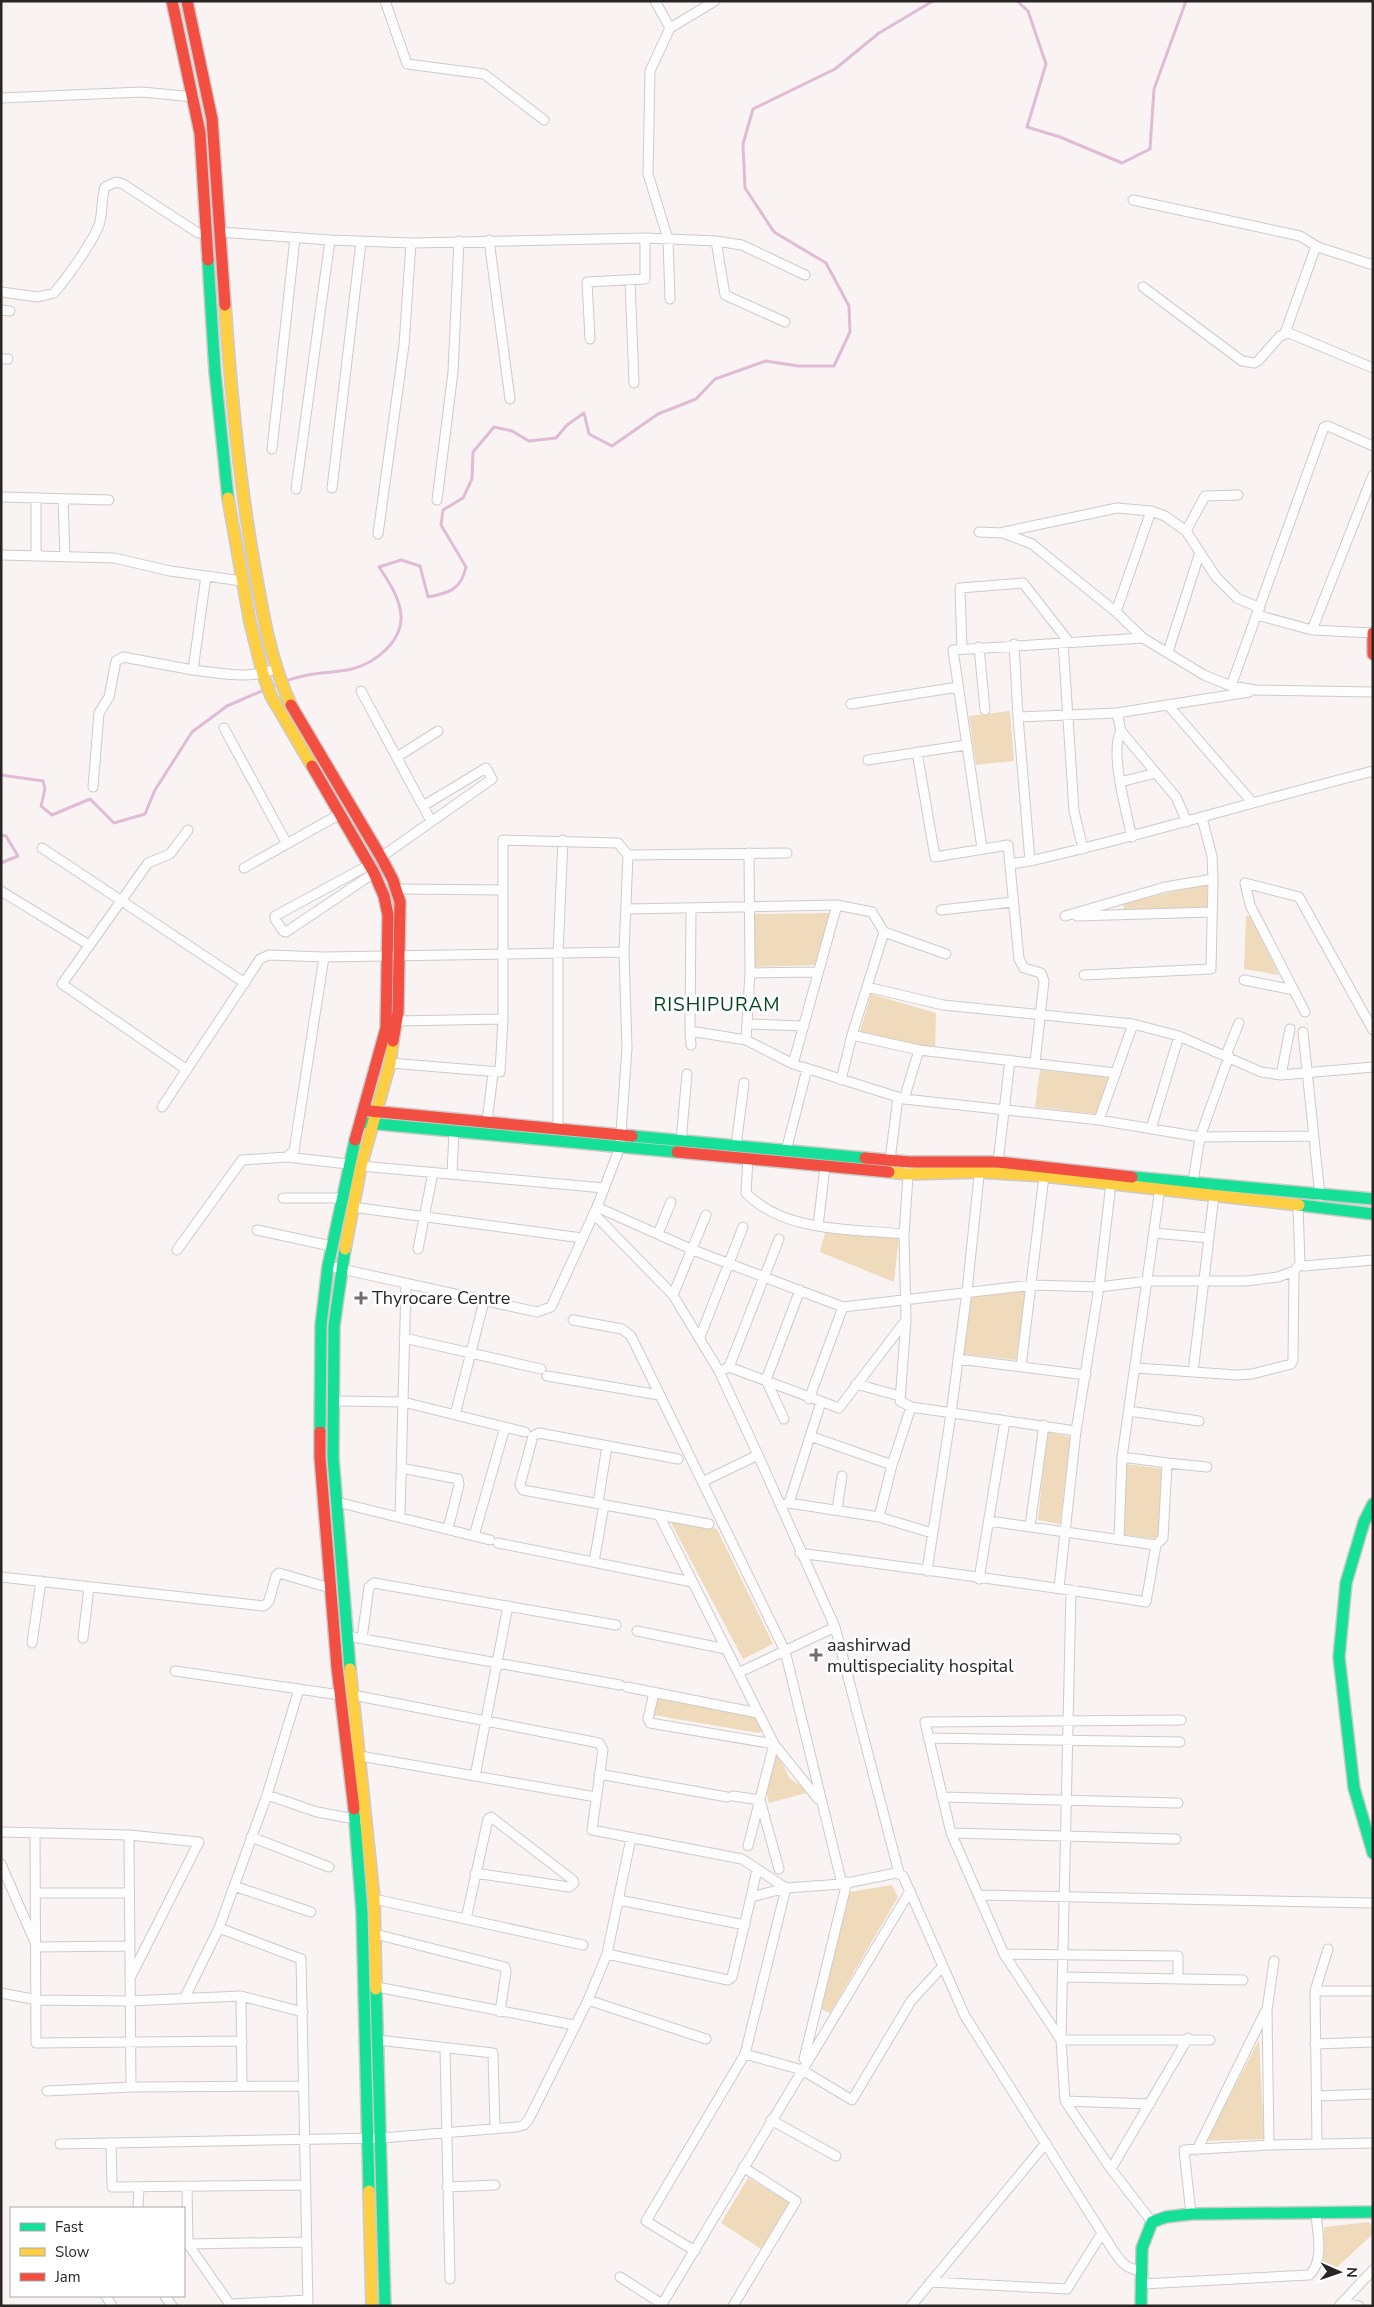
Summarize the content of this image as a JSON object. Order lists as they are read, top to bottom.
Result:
{
  "districts": ["RISHIPURAM"],
  "places": {
    "health": ["Thyrocare Centre", "aashirwad multispeciality hospital"]
  },
  "legend": ["Fast", "Slow", "Jam"],
  "north": "right"
}
